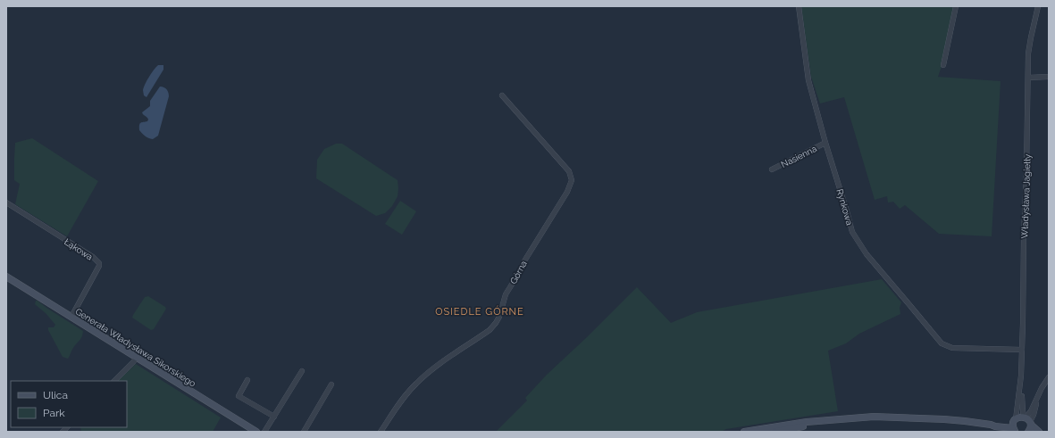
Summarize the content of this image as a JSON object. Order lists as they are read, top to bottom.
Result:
{
  "streets": {
    "street": [
      "Nasienna",
      "Władysława Jagiełły",
      "Rynkowa",
      "Łąkowa",
      "Górna",
      "Generała Władysława Sikorskiego"
    ]
  },
  "crossings": [
    ["Nasienna", "Rynkowa"],
    ["Władysława Jagiełły", "Rynkowa"],
    ["Łąkowa", "Generała Władysława Sikorskiego"]
  ],
  "districts": ["OSIEDLE GÓRNE"],
  "legend": ["Ulica", "Park"]
}
